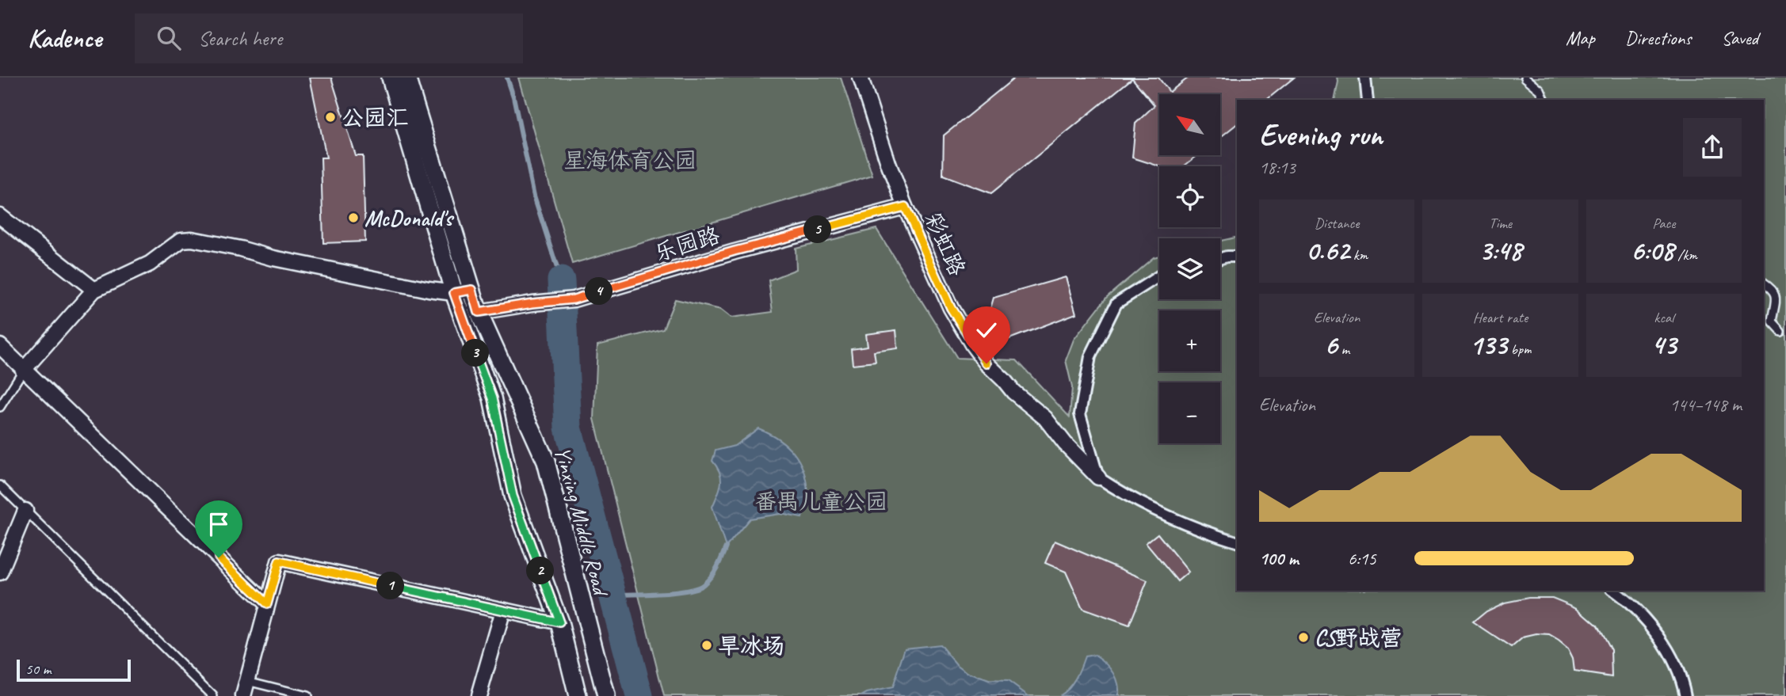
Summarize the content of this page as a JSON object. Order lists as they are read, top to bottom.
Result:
{
  "streets": {
    "street": ["乐园路", "彩虹路", "Yinxing Middle Road"]
  },
  "crossings": [
    ["乐园路", "彩虹路"],
    ["乐园路", "Yinxing Middle Road"]
  ],
  "parks": ["星海体育公园", "番禺儿童公园"],
  "places": [
    "公园汇",
    "McDonald's",
    "CS野战营",
    "旱冰场"
  ],
  "scale_bar": "50 m",
  "north": "top left",
  "page": {
    "header": "Kadence",
    "search": "Search here",
    "nav": ["Map", "Directions", "Saved"],
    "map_buttons": ["+", "−"],
    "heading": ["Evening run", "18:13"],
    "stats": [
      ["Distance", "0.62 km"],
      ["Time", "3:48"],
      ["Pace", "6:08 /km"],
      ["Elevation", "6 m"],
      ["Heart rate", "133 bpm"],
      ["kcal", "43"]
    ],
    "pins": [
      "5",
      "4",
      "3",
      "2",
      "1"
    ],
    "chart": ["Elevation", "144–148 m"],
    "list": [
      {
        "name": "100 m",
        "note": "6:15"
      }
    ],
    "scale": "50 m"
  }
}
